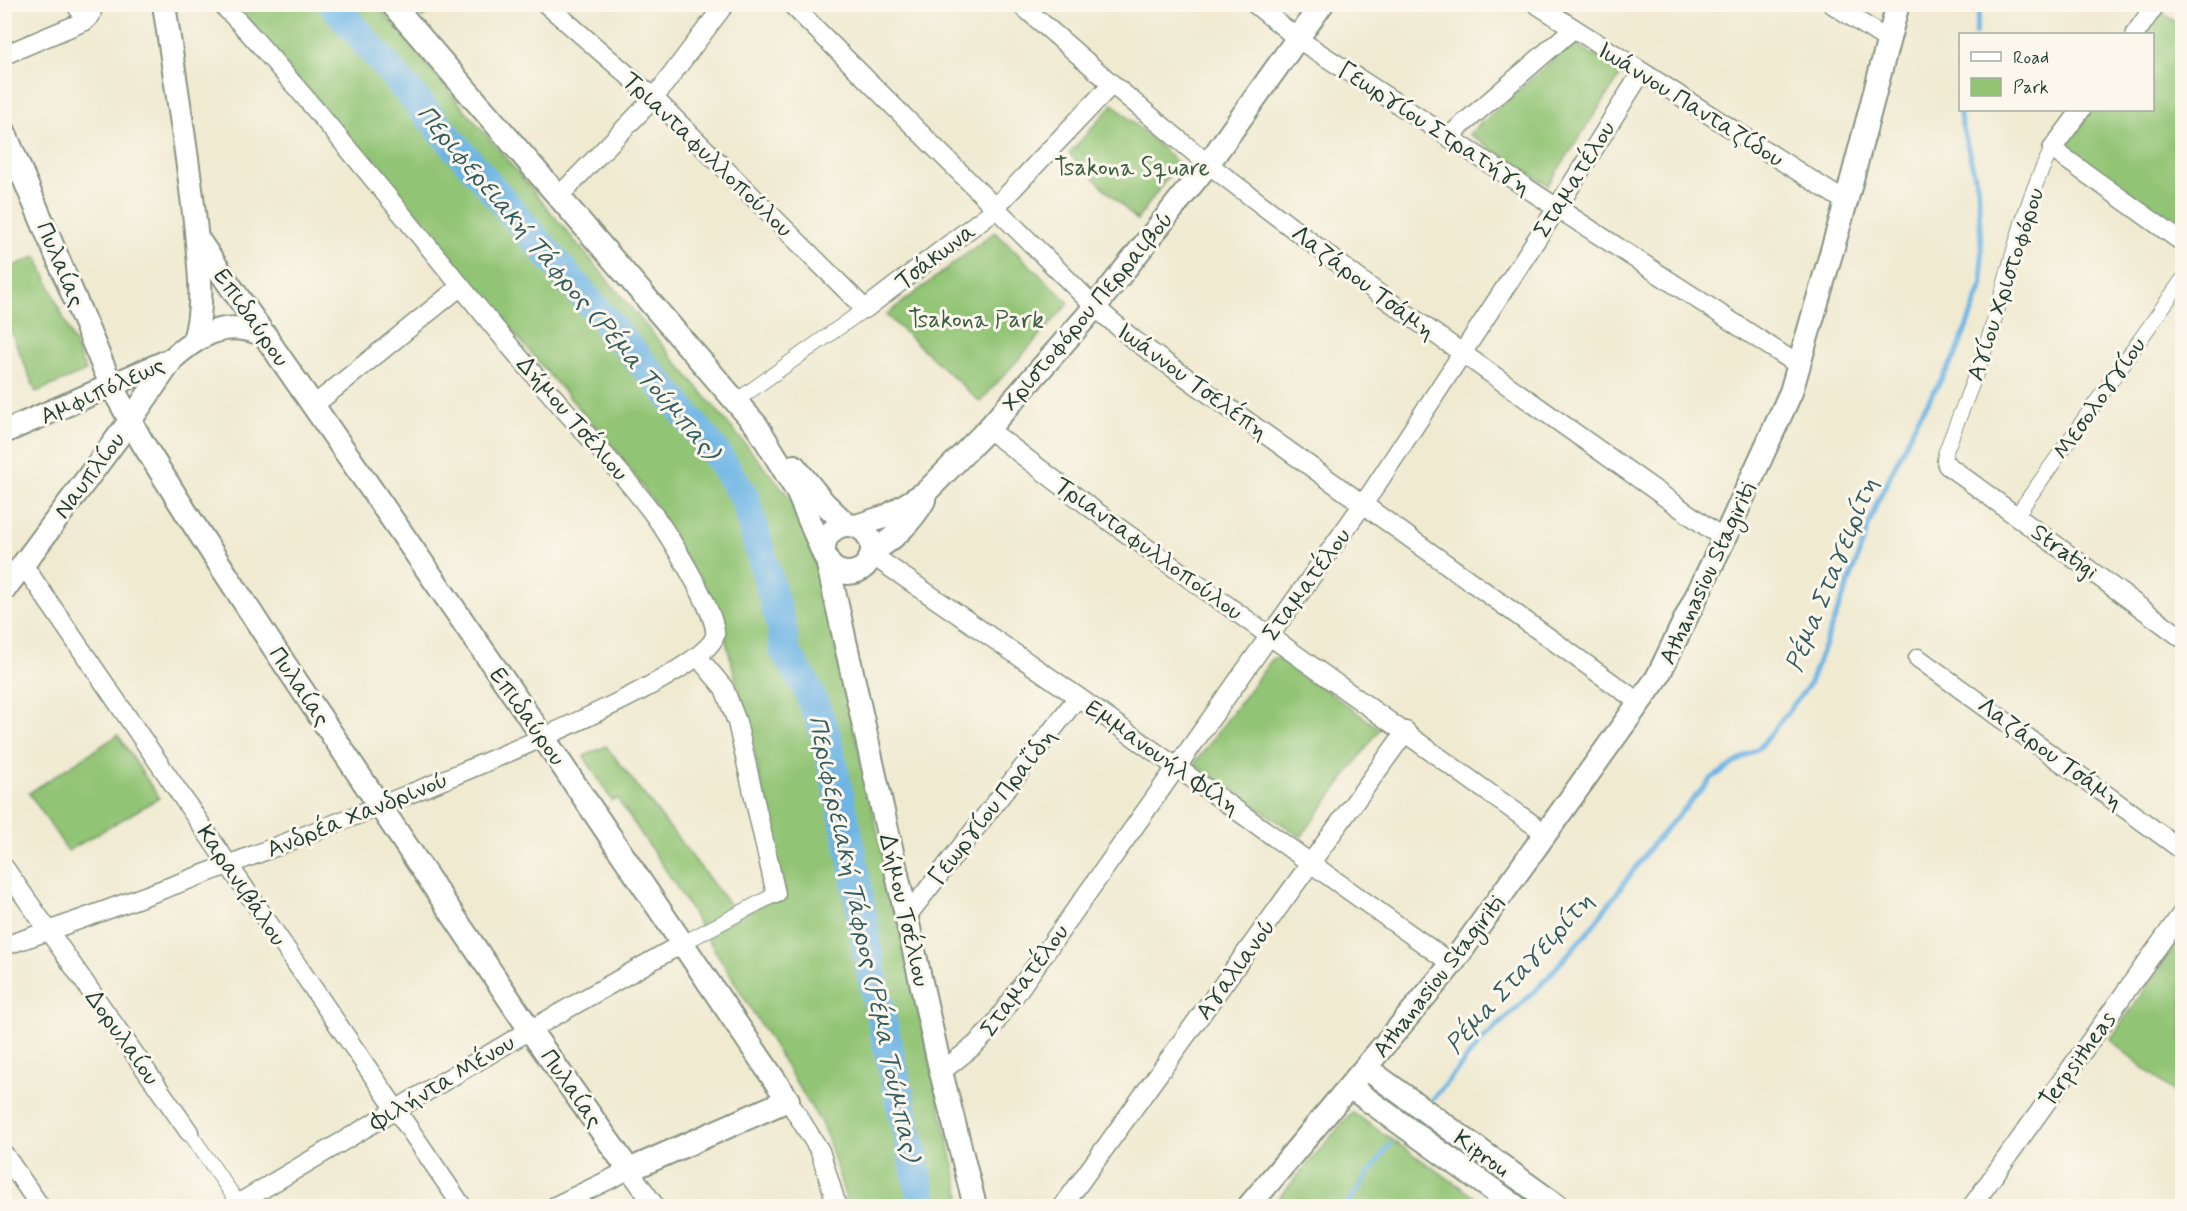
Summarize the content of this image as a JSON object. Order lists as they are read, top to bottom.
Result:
{
  "streets": {
    "street": [
      "Ιωάννου Πανταζίδου",
      "Γεωργίου Στρατήγη",
      "Τριανταφυλλοπούλου",
      "Σταματέλου",
      "Τσάκωνα",
      "Πυλαίας",
      "Λαζάρου Τσάμη",
      "Αγίου Χριστοφόρου",
      "Χριστοφόρου Περραιβού",
      "Επιδαύρου",
      "Ιωάννου Τσελέπη",
      "Αμφιπόλεως",
      "Μεσολογγίου",
      "Δήμου Τσέλιου",
      "Ναυπλίου",
      "Stratigi",
      "Athanasiou Stagiriti",
      "Εμμανουήλ Φίλη",
      "Γεωργίου Πραΐδη",
      "Ανδρέα Χανδρινού",
      "Καρανιβάλου",
      "Αγαλιανού",
      "Δορυλαίου",
      "Terpsitheas",
      "Φιλήντα Μένου",
      "Kiprou"
    ]
  },
  "crossings": [
    ["Ιωάννου Πανταζίδου", "Σταματέλου"],
    ["Ιωάννου Πανταζίδου", "Athanasiou Stagiriti"],
    ["Γεωργίου Στρατήγη", "Σταματέλου"],
    ["Γεωργίου Στρατήγη", "Χριστοφόρου Περραιβού"],
    ["Γεωργίου Στρατήγη", "Athanasiou Stagiriti"],
    ["Τριανταφυλλοπούλου", "Σταματέλου"],
    ["Τριανταφυλλοπούλου", "Τσάκωνα"],
    ["Τριανταφυλλοπούλου", "Χριστοφόρου Περραιβού"],
    ["Τριανταφυλλοπούλου", "Athanasiou Stagiriti"],
    ["Τριανταφυλλοπούλου", "Αγαλιανού"],
    ["Σταματέλου", "Λαζάρου Τσάμη"],
    ["Σταματέλου", "Ιωάννου Τσελέπη"],
    ["Σταματέλου", "Δήμου Τσέλιου"],
    ["Σταματέλου", "Εμμανουήλ Φίλη"],
    ["Τσάκωνα", "Λαζάρου Τσάμη"],
    ["Τσάκωνα", "Ιωάννου Τσελέπη"],
    ["Τσάκωνα", "Δήμου Τσέλιου"],
    ["Πυλαίας", "Αμφιπόλεως"],
    ["Πυλαίας", "Ναυπλίου"],
    ["Πυλαίας", "Ανδρέα Χανδρινού"],
    ["Πυλαίας", "Φιλήντα Μένου"],
    ["Λαζάρου Τσάμη", "Χριστοφόρου Περραιβού"],
    ["Λαζάρου Τσάμη", "Athanasiou Stagiriti"],
    ["Αγίου Χριστοφόρου", "Stratigi"],
    ["Χριστοφόρου Περραιβού", "Ιωάννου Τσελέπη"],
    ["Χριστοφόρου Περραιβού", "Δήμου Τσέλιου"],
    ["Χριστοφόρου Περραιβού", "Εμμανουήλ Φίλη"],
    ["Επιδαύρου", "Αμφιπόλεως"],
    ["Επιδαύρου", "Ανδρέα Χανδρινού"],
    ["Επιδαύρου", "Φιλήντα Μένου"],
    ["Ιωάννου Τσελέπη", "Athanasiou Stagiriti"],
    ["Αμφιπόλεως", "Ναυπλίου"],
    ["Μεσολογγίου", "Stratigi"],
    ["Δήμου Τσέλιου", "Εμμανουήλ Φίλη"],
    ["Δήμου Τσέλιου", "Γεωργίου Πραΐδη"],
    ["Δήμου Τσέλιου", "Ανδρέα Χανδρινού"],
    ["Ναυπλίου", "Καρανιβάλου"],
    ["Athanasiou Stagiriti", "Εμμανουήλ Φίλη"],
    ["Athanasiou Stagiriti", "Kiprou"],
    ["Εμμανουήλ Φίλη", "Γεωργίου Πραΐδη"],
    ["Εμμανουήλ Φίλη", "Αγαλιανού"],
    ["Ανδρέα Χανδρινού", "Καρανιβάλου"],
    ["Ανδρέα Χανδρινού", "Δορυλαίου"],
    ["Καρανιβάλου", "Φιλήντα Μένου"],
    ["Δορυλαίου", "Φιλήντα Μένου"]
  ],
  "water": ["Περιφερειακή Τάφρος (Ρέμα Τούμπας)", "Ρέμα Σταγειρίτη"],
  "parks": ["Tsakona Square", "Tsakona Park"],
  "legend": ["Road", "Park"]
}
